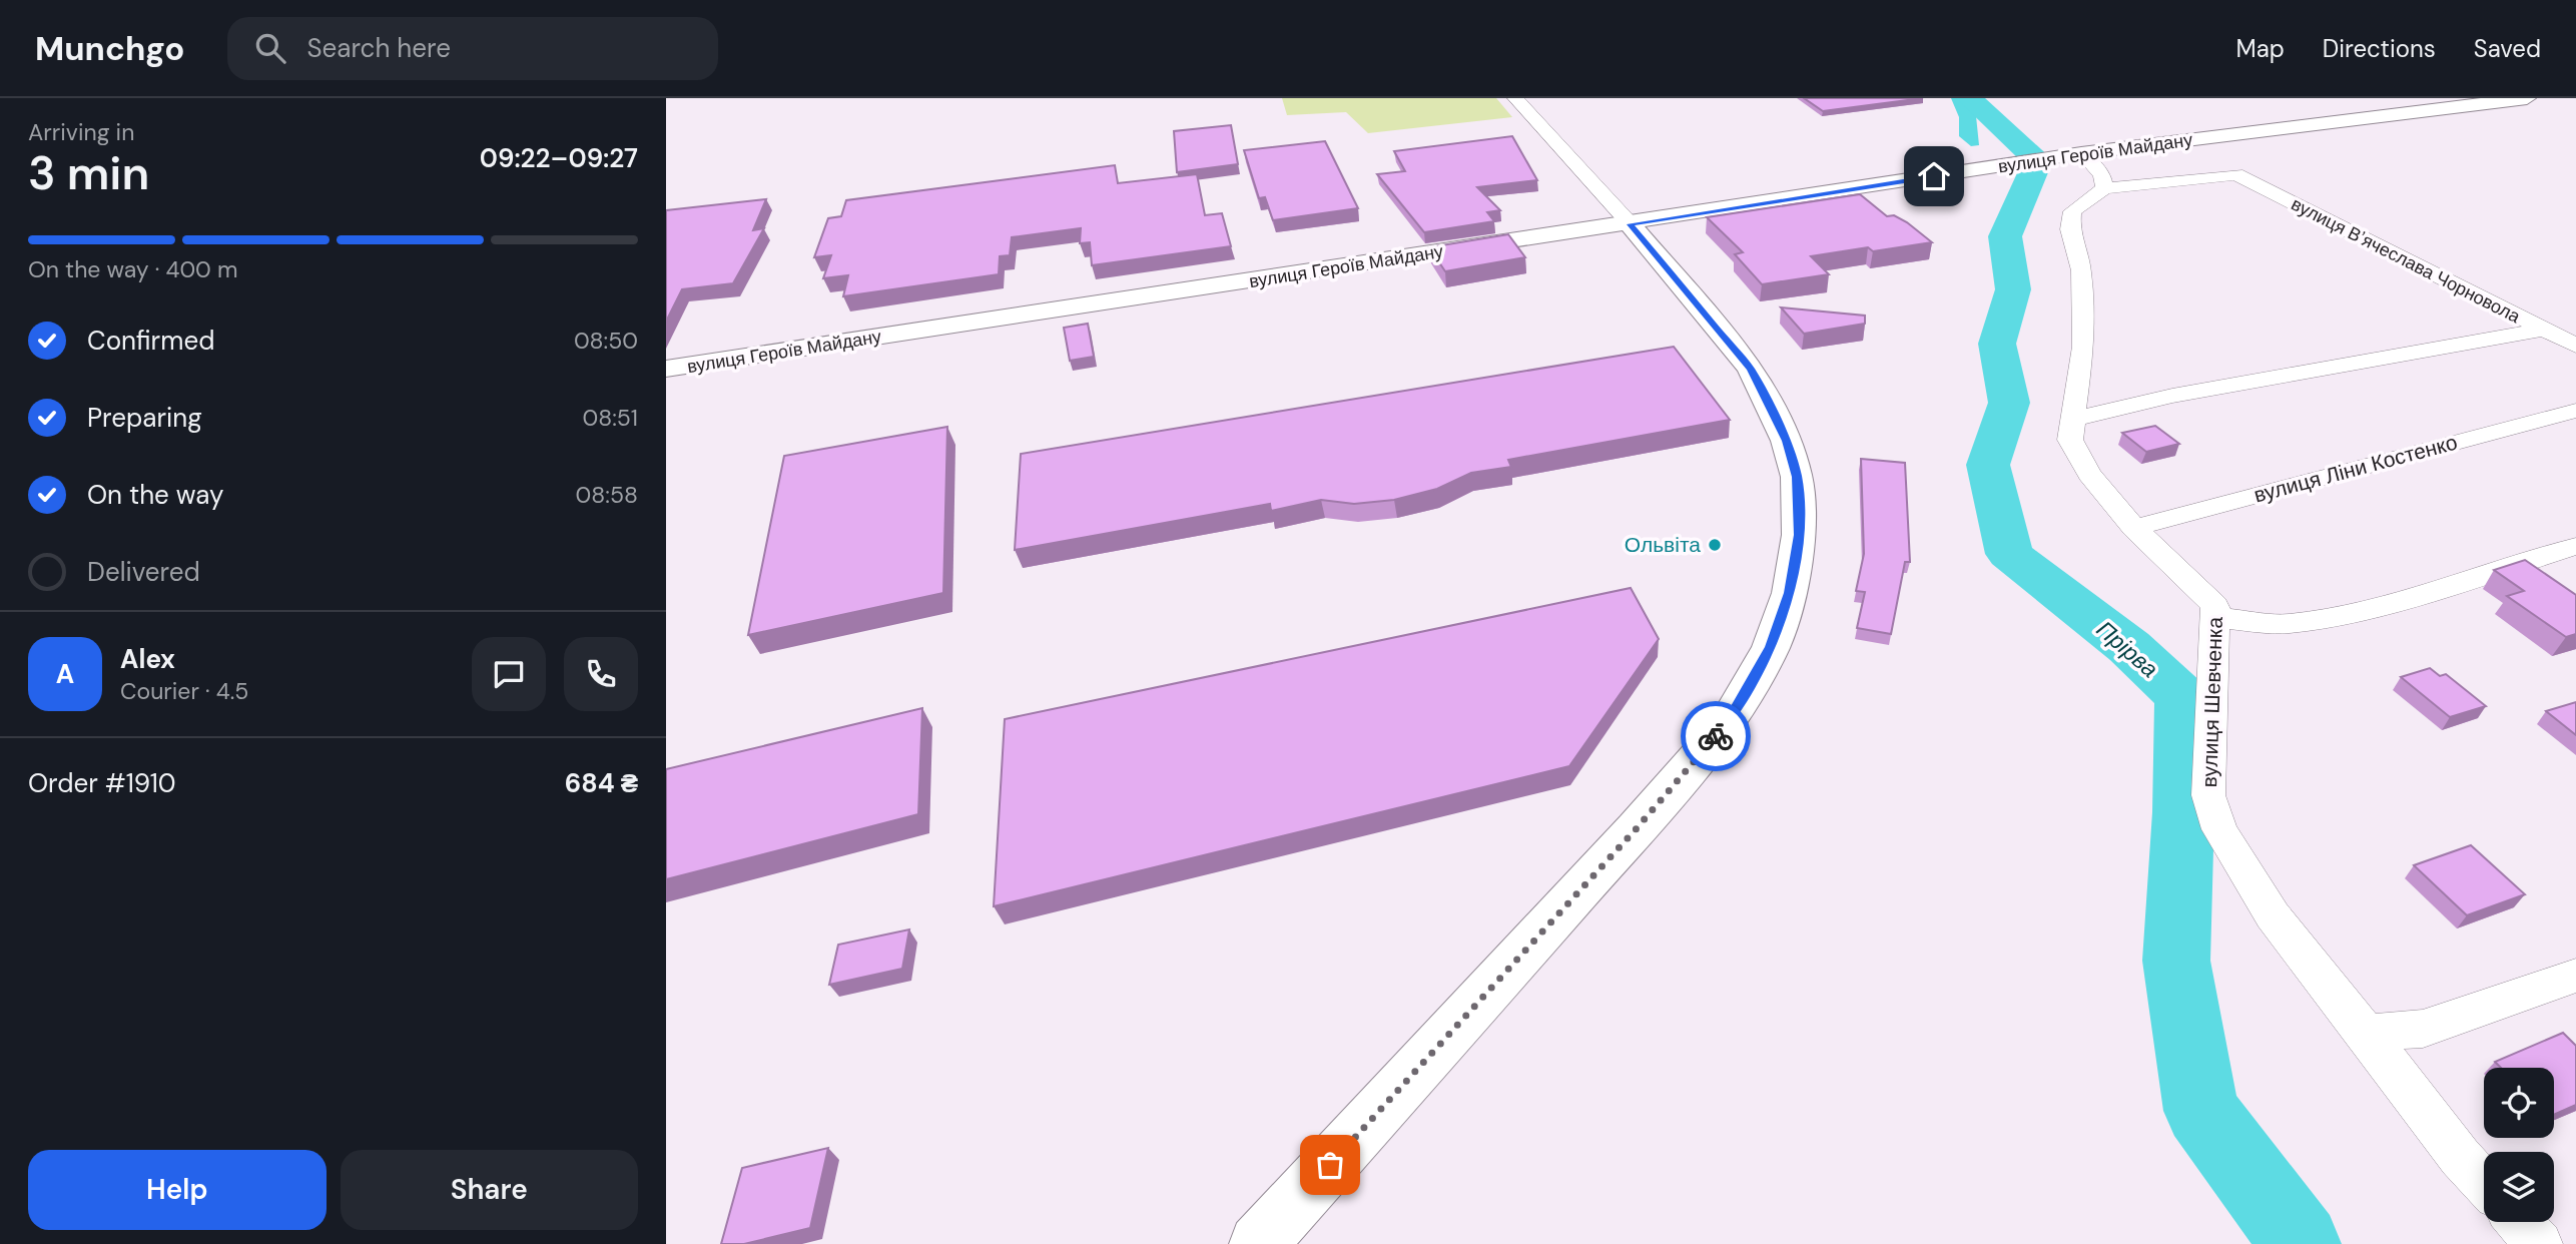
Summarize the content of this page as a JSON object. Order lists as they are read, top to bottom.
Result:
{
  "streets": {
    "street": [
      "вулиця Героїв Майдану",
      "вулиця Вʼячеслава Чорновола",
      "вулиця Ліни Костенко",
      "вулиця Шевченка"
    ]
  },
  "crossings": [
    ["вулиця Вʼячеслава Чорновола", "вулиця Шевченка"],
    ["вулиця Ліни Костенко", "вулиця Шевченка"]
  ],
  "water": ["Прірва"],
  "places": ["Ольвіта"],
  "page": {
    "header": "Munchgo",
    "search": "Search here",
    "nav": ["Map", "Directions", "Saved"],
    "heading": ["3 min", "Arriving in", "09:22–09:27"],
    "panel": [
      "Alex",
      "Courier · 4.5",
      "Order #1910",
      "684 ₴"
    ],
    "bar": "On the way · 400 m",
    "list": [
      ["Confirmed", "08:50"],
      ["Preparing", "08:51"],
      ["On the way", "08:58"],
      "Delivered"
    ],
    "round": "A",
    "buttons": ["Help", "Share"]
  }
}
